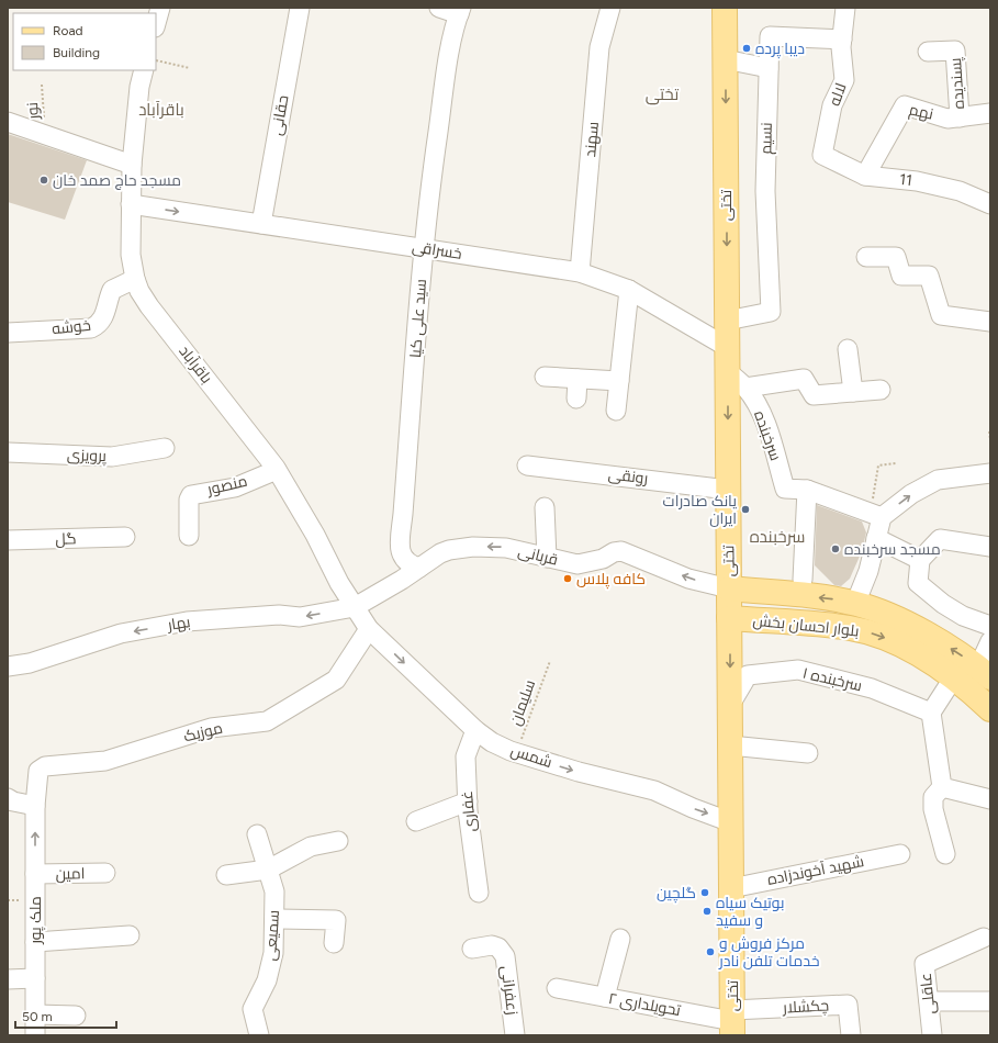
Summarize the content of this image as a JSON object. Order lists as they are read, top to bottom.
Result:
{
  "streets": {
    "main road": ["تختی", "بلوار احسان بخش"],
    "street": [
      "پسندیده",
      "لاله",
      "نهم",
      "حقانی",
      "نسیم",
      "سهند",
      "11",
      "خسراقی",
      "سید علی کیا",
      "خوشه",
      "باقرآباد",
      "سرخبنده",
      "پرویزی",
      "رونقی",
      "منصور",
      "گل",
      "قربانی",
      "بهار",
      "سرخبنده ۱",
      "موزیک",
      "شمس",
      "غفاری",
      "شهید آخوندزاده",
      "امین",
      "ملک پور",
      "سمیعی",
      "زعفرانی",
      "عاقلی",
      "تحویلداری ۲",
      "چکشلار"
    ],
    "path": ["نور", "سلیمان"]
  },
  "crossings": [
    ["پسندیده", "نهم"],
    ["لاله", "نسیم"],
    ["لاله", "11"],
    ["نهم", "11"],
    ["حقانی", "خسراقی"],
    ["نسیم", "تختی"],
    ["سهند", "خسراقی"],
    ["تختی", "خسراقی"],
    ["تختی", "سرخبنده"],
    ["تختی", "رونقی"],
    ["تختی", "قربانی"],
    ["تختی", "بلوار احسان بخش"],
    ["تختی", "سرخبنده ۱"],
    ["تختی", "شمس"],
    ["تختی", "شهید آخوندزاده"],
    ["تختی", "تحویلداری ۲"],
    ["تختی", "چکشلار"],
    ["خسراقی", "سید علی کیا"],
    ["خسراقی", "باقرآباد"],
    ["سید علی کیا", "قربانی"],
    ["خوشه", "باقرآباد"],
    ["باقرآباد", "منصور"],
    ["باقرآباد", "قربانی"],
    ["باقرآباد", "بهار"],
    ["باقرآباد", "موزیک"],
    ["باقرآباد", "شمس"],
    ["قربانی", "بهار"],
    ["قربانی", "بلوار احسان بخش"],
    ["سلیمان", "شمس"],
    ["موزیک", "شمس"],
    ["موزیک", "ملک پور"],
    ["شمس", "غفاری"],
    ["امین", "ملک پور"],
    ["تحویلداری ۲", "چکشلار"]
  ],
  "one_way": [
    "تختی",
    "قربانی",
    "بهار",
    "شمس"
  ],
  "districts": ["تختی", "باقرآباد", "سرخبنده"],
  "places": [
    "دیبا پرده",
    "مسجد حاج صمد خان",
    "یانک صادرات ایران",
    "مسجد سرخبنده",
    "کافه پلاس",
    "گلچین",
    "بوتیک سیاه و سفید",
    "مرکز فروش و خدمات تلفن نادر"
  ],
  "legend": ["Road", "Building"],
  "scale_bar": "50 m"
}
